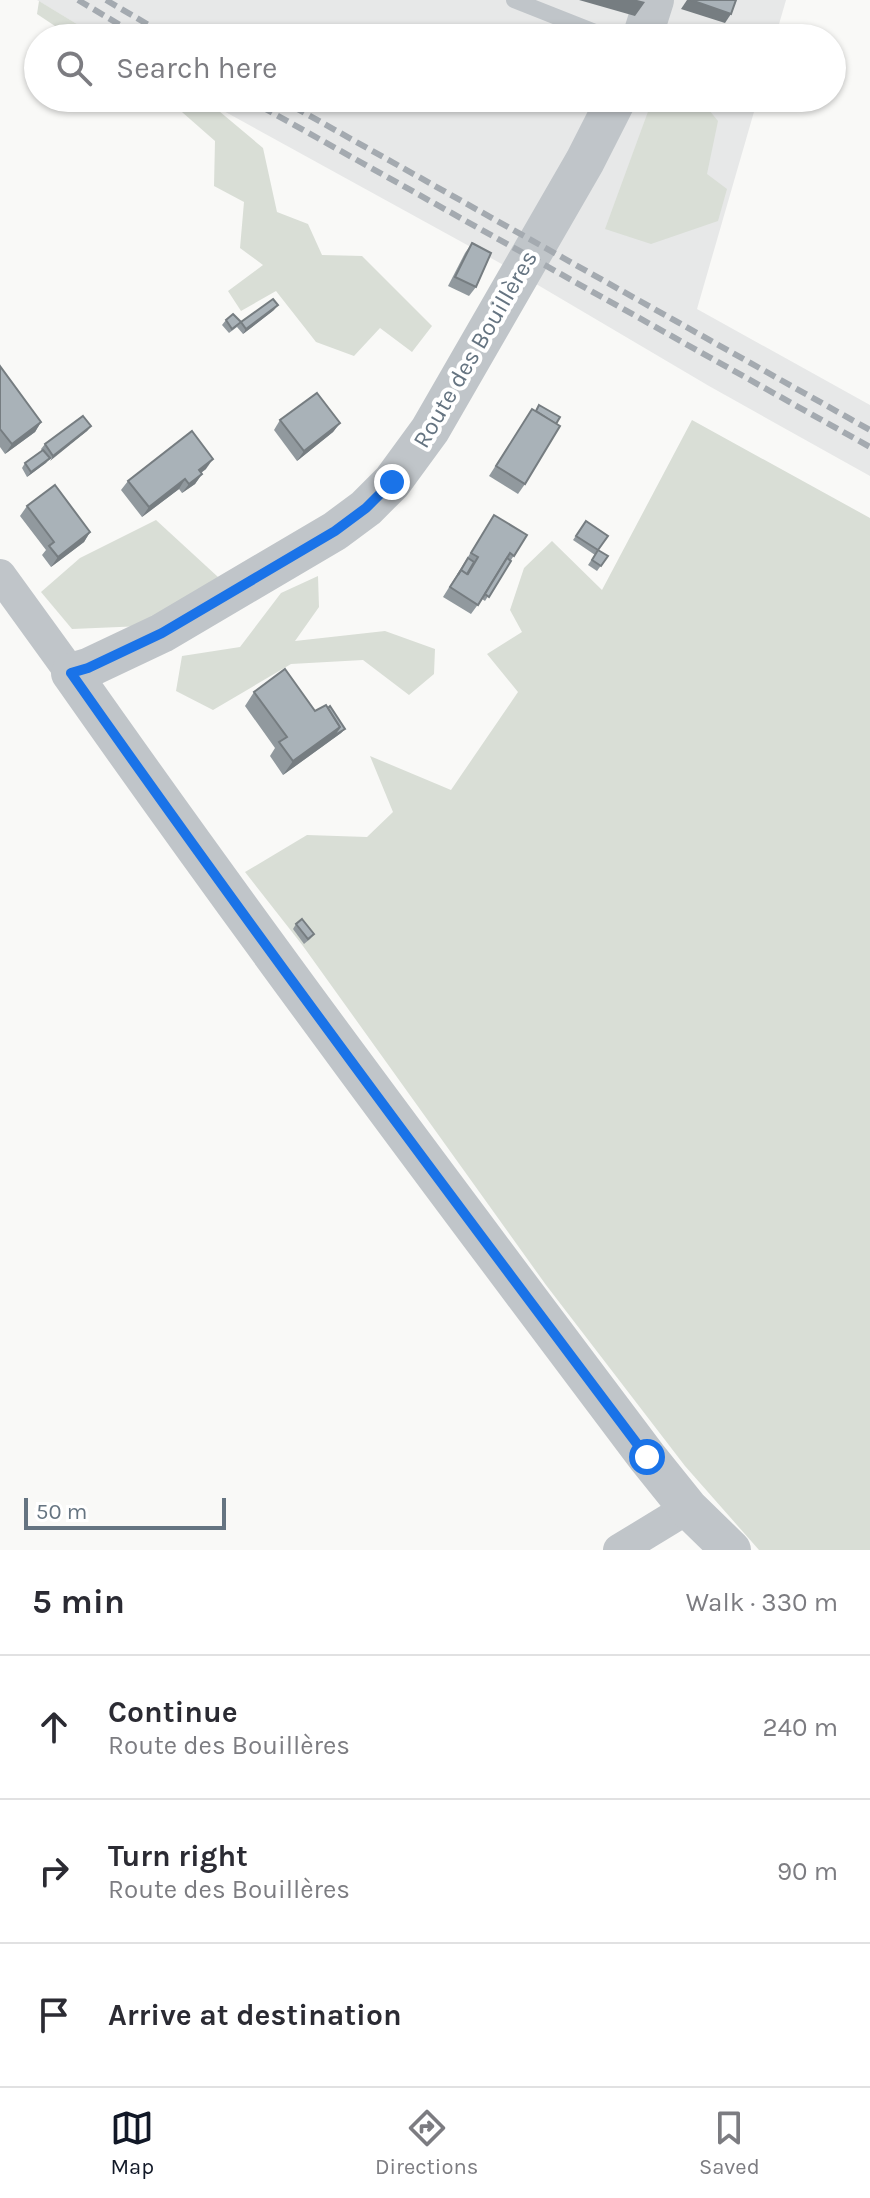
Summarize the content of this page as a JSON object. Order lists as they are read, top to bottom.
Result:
{
  "streets": {
    "street": ["Route des Bouillères"]
  },
  "scale_bar": "50 m",
  "page": {
    "search": "Search here",
    "scale": "50 m",
    "heading": ["5 min", "Walk · 330 m"],
    "list": [
      ["Continue", "Route des Bouillères", "240 m"],
      ["Turn right", "Route des Bouillères", "90 m"],
      "Arrive at destination"
    ],
    "nav": ["Map", "Directions", "Saved"]
  }
}
